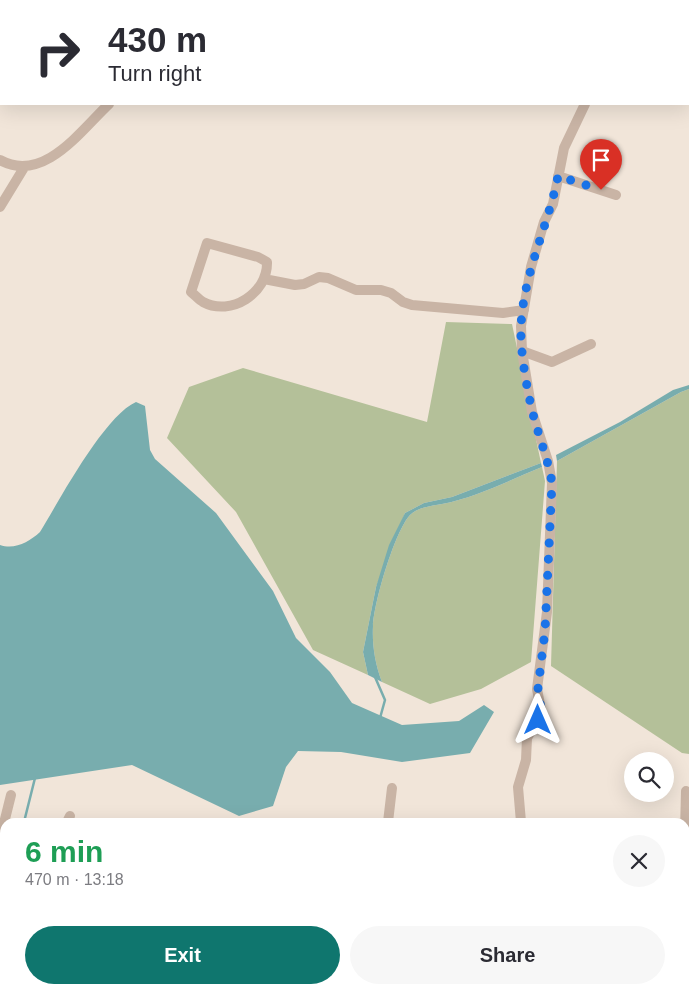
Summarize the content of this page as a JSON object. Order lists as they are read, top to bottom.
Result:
{
  "page": {
    "turn": ["430 m", "Turn right"],
    "heading": ["6 min", "470 m · 13:18"],
    "buttons": ["Exit", "Share"]
  }
}
